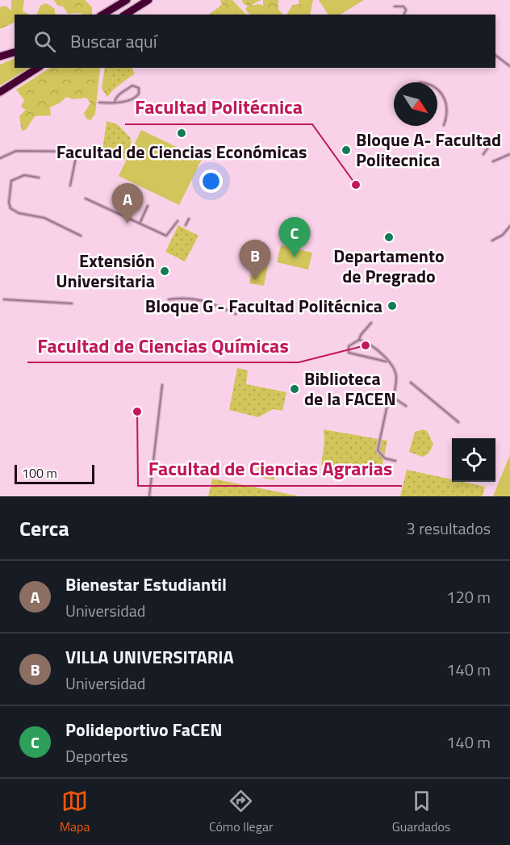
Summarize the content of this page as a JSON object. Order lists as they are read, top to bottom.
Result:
{
  "places": [
    "Facultad de Ciencias Económicas",
    "Bloque A- Facultad Politecnica",
    "Facultad Politécnica",
    "Departamento de Pregrado",
    "Extensión Universitaria",
    "Bloque G - Facultad Politécnica",
    "Facultad de Ciencias Químicas",
    "Biblioteca de la FACEN",
    "Facultad de Ciencias Agrarias"
  ],
  "scale_bar": "100 m",
  "north": "bottom right",
  "page": {
    "search": "Buscar aquí",
    "pins": ["A", "C", "B"],
    "scale": "100 m",
    "heading": ["Cerca", "3 resultados"],
    "list": [
      {
        "mark": "A",
        "name": "Bienestar Estudiantil",
        "note": "Universidad",
        "value": "120 m"
      },
      {
        "mark": "B",
        "name": "VILLA UNIVERSITARIA",
        "note": "Universidad",
        "value": "140 m"
      },
      {
        "mark": "C",
        "name": "Polideportivo FaCEN",
        "note": "Deportes",
        "value": "140 m"
      }
    ],
    "nav": ["Mapa", "Cómo llegar", "Guardados"]
  }
}
